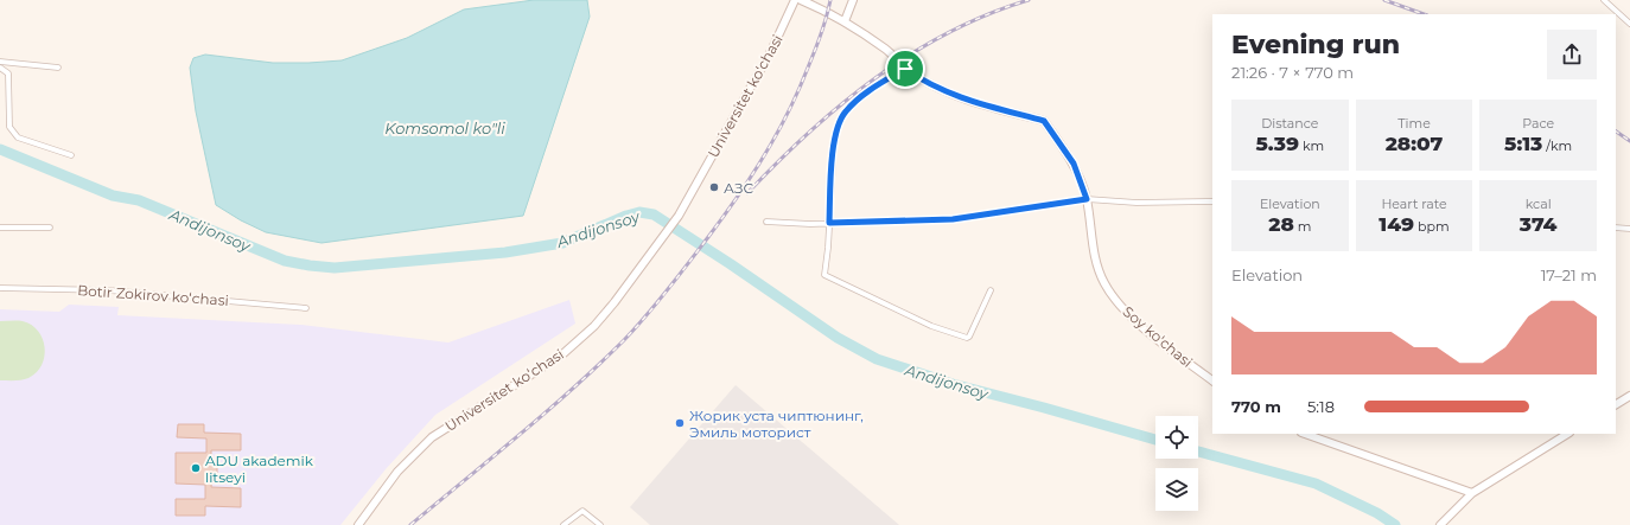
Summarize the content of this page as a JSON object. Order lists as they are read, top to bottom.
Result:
{
  "streets": {
    "main road": ["Universitet kо‘chasi", "Soy ko'chasi"],
    "street": ["Botir Zokirov koʻchasi"]
  },
  "water": ["Komsomol ko\"li", "Andijonsoy"],
  "places": ["АЗС", "Жорик уста чиптюнинг, Эмиль моторист", "ADU akademik litseyi"],
  "page": {
    "heading": ["Evening run", "21:26 · 7 × 770 m"],
    "stats": [
      ["Distance", "5.39 km"],
      ["Time", "28:07"],
      ["Pace", "5:13 /km"],
      ["Elevation", "28 m"],
      ["Heart rate", "149 bpm"],
      ["kcal", "374"]
    ],
    "chart": ["Elevation", "17–21 m"],
    "list": [
      {
        "name": "770 m",
        "note": "5:18"
      }
    ]
  }
}
